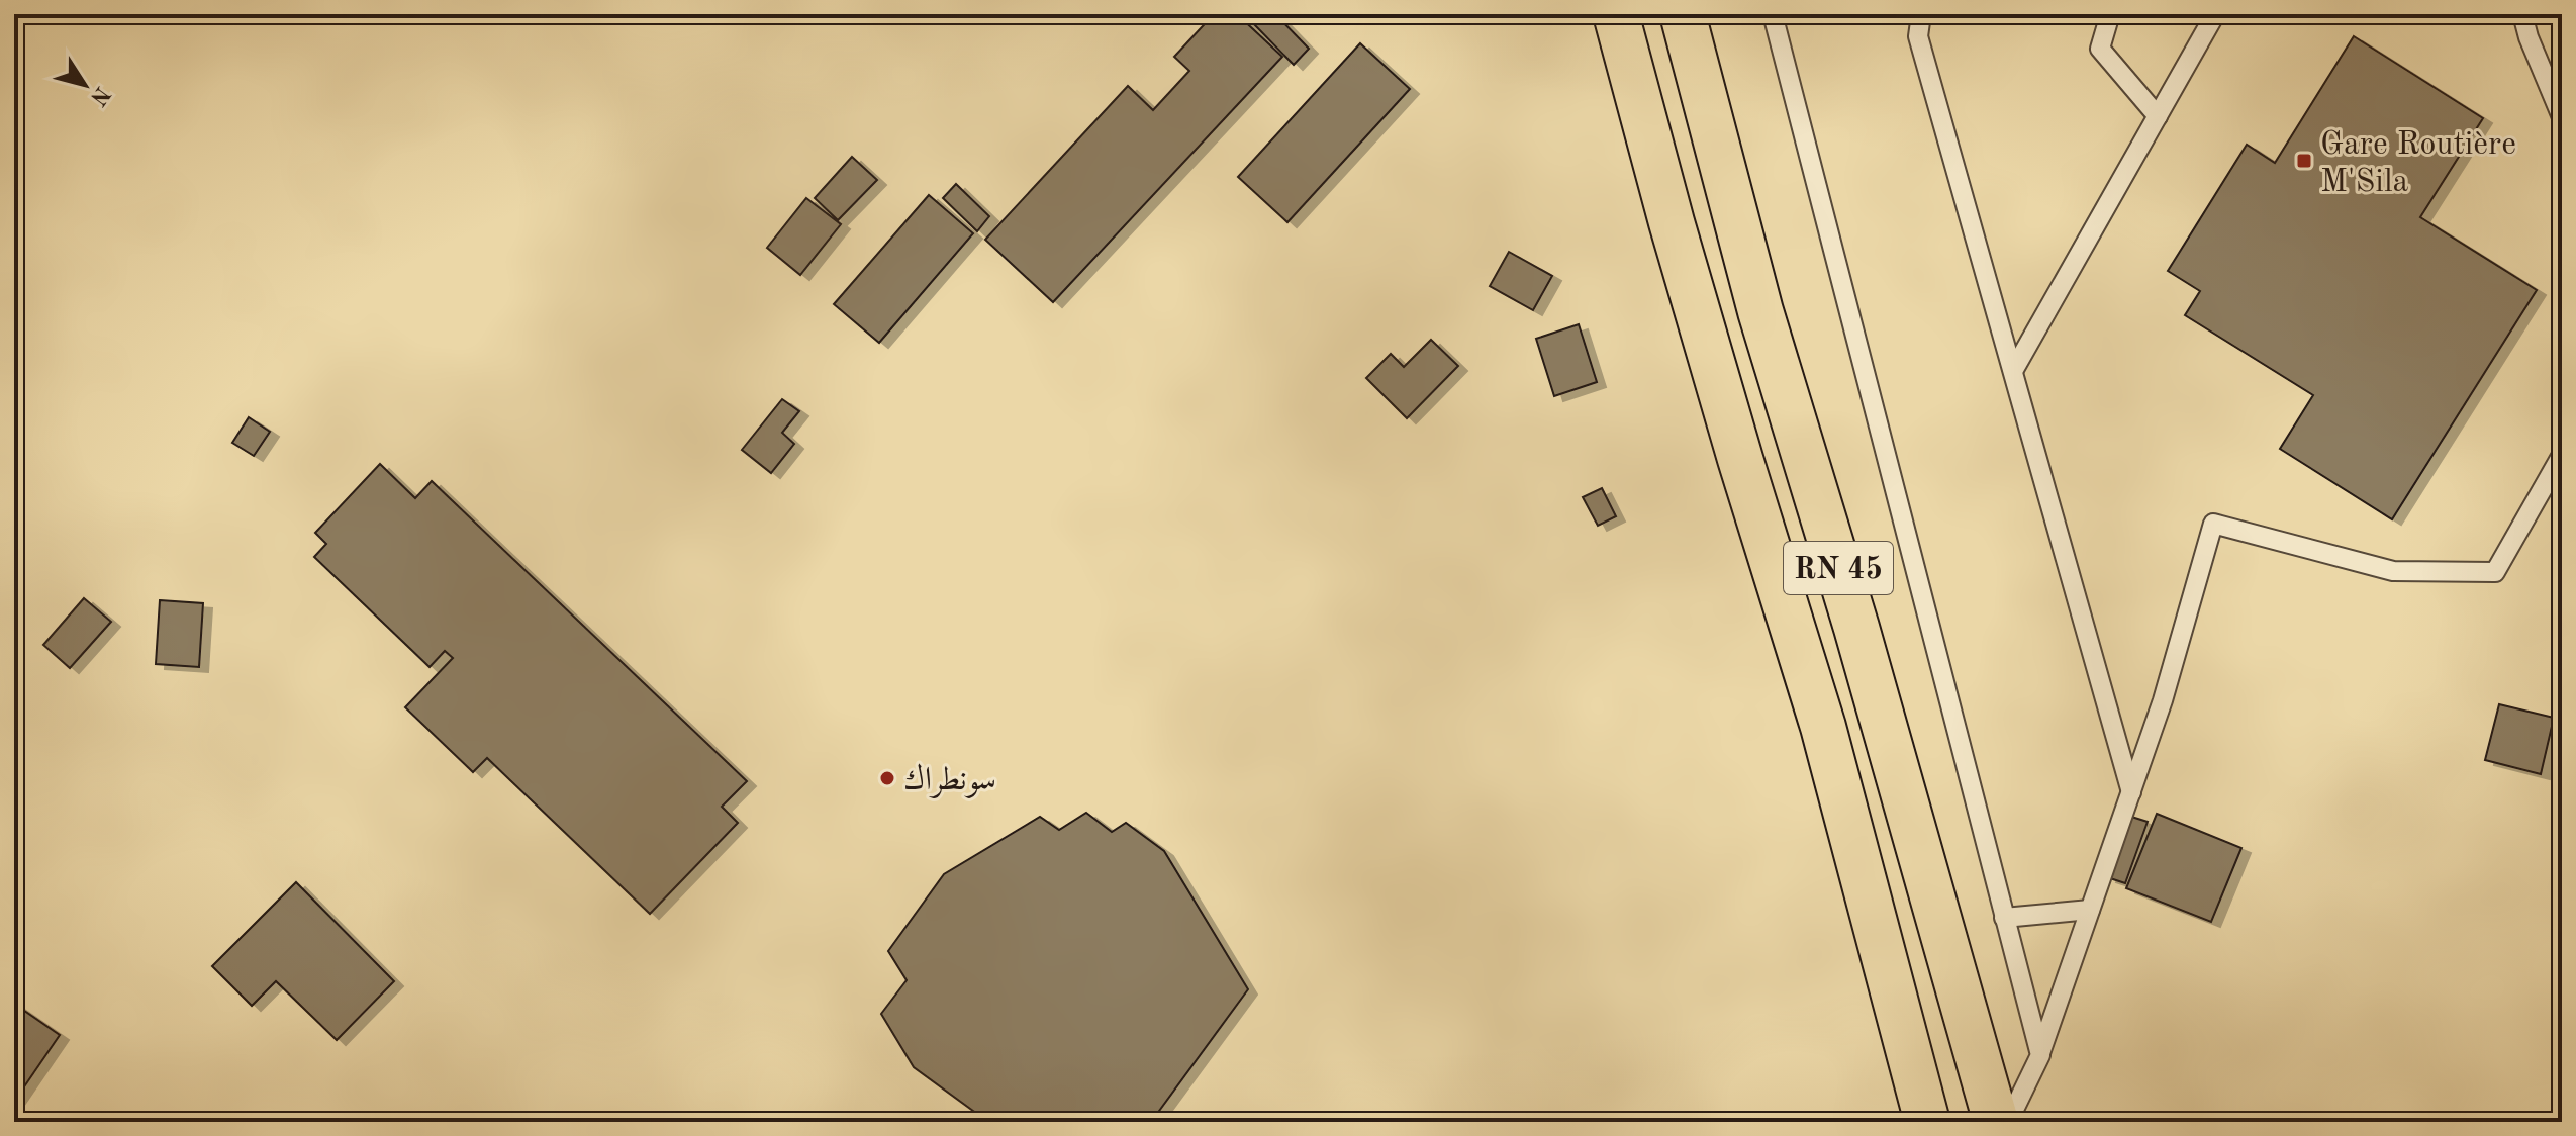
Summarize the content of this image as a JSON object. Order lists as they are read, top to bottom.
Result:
{
  "streets": {
    "highway": ["RN 45"]
  },
  "places": {
    "transit": ["Gare Routière M'Sila"],
    "other": ["سونطراك"]
  },
  "north": "bottom right"
}
